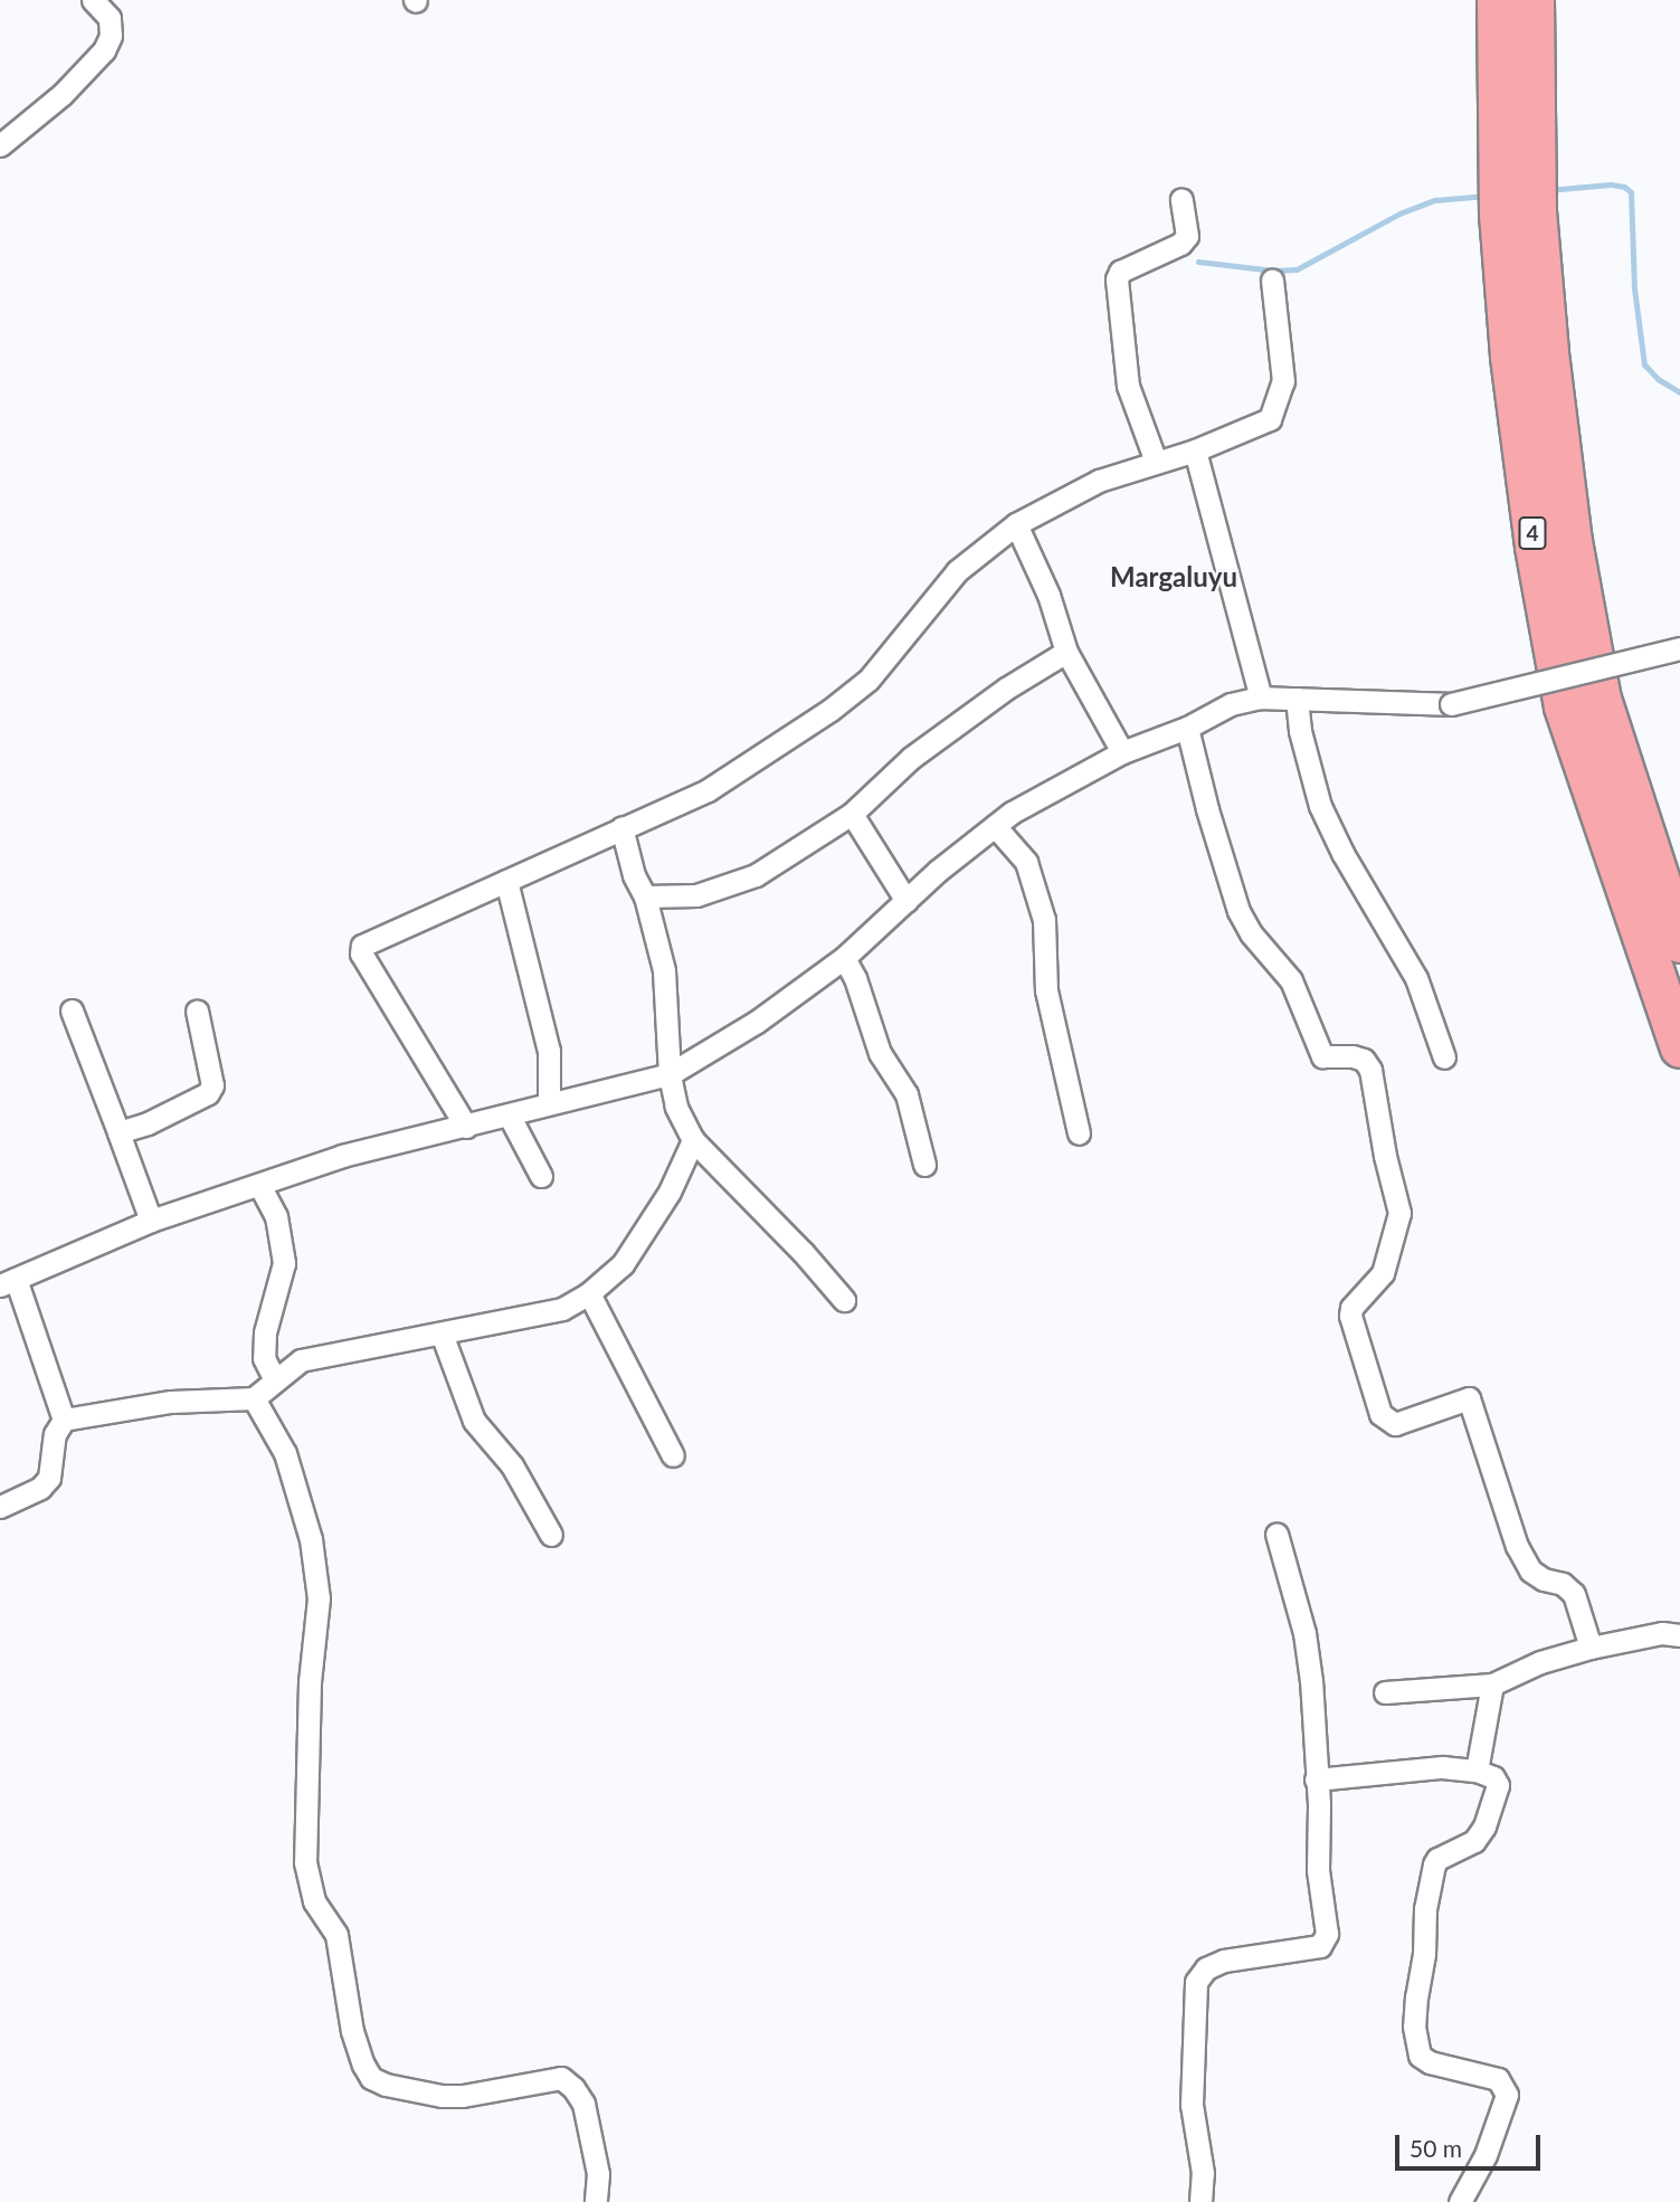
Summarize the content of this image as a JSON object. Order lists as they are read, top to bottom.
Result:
{
  "streets": {
    "highway": ["4"]
  },
  "districts": ["Margaluyu"],
  "scale_bar": "50 m"
}
